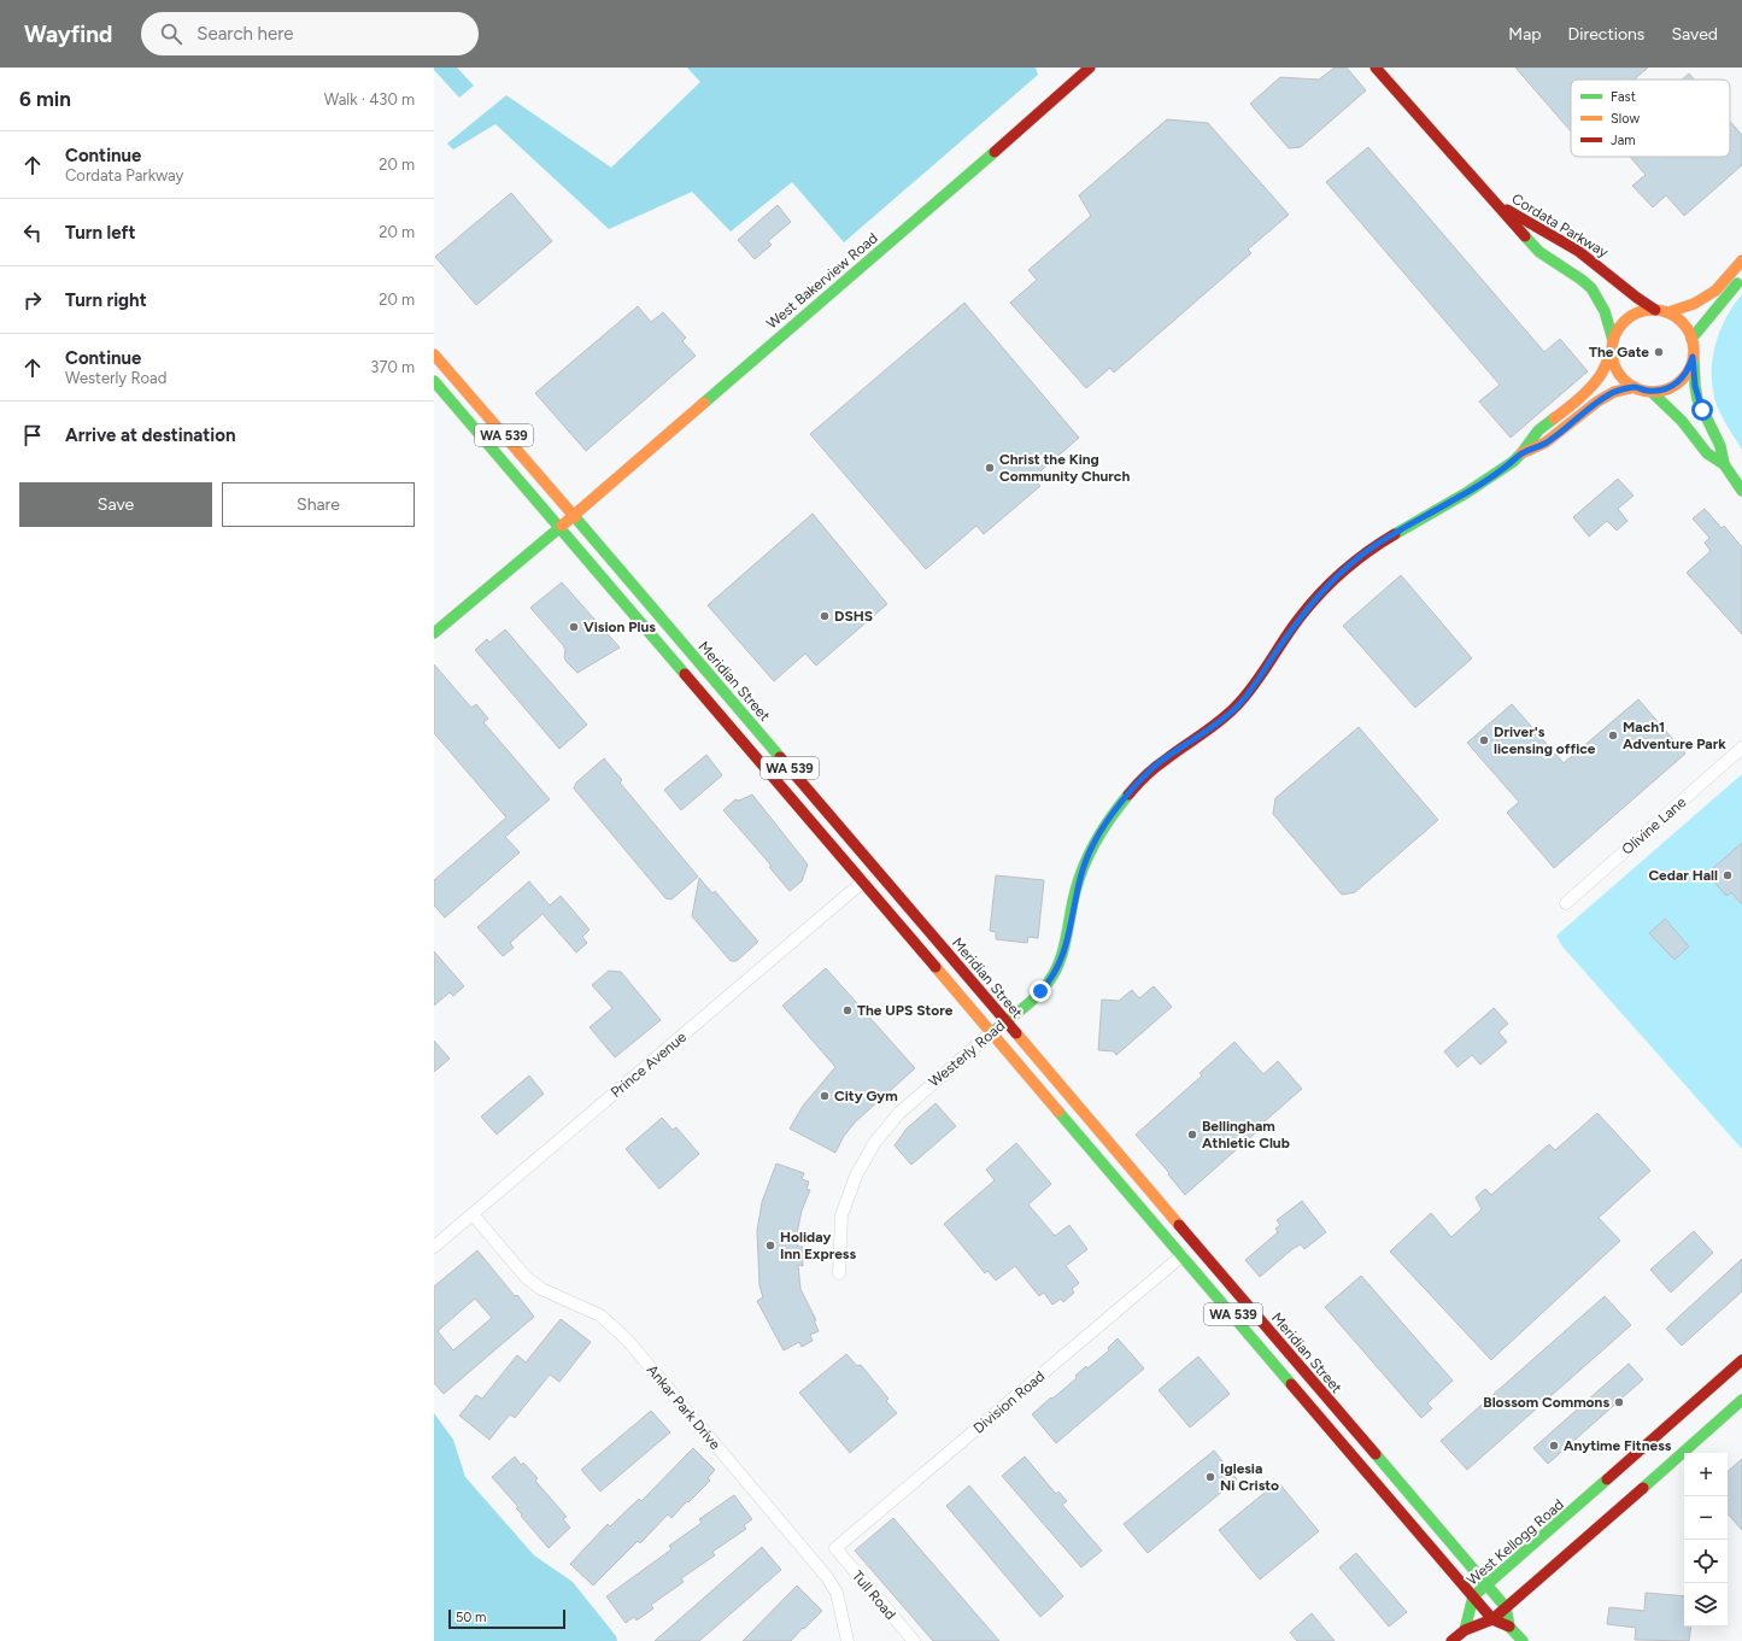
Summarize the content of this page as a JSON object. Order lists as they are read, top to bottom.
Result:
{
  "streets": {
    "main road": [
      "Cordata Parkway",
      "West Bakerview Road",
      "WA 539",
      "Meridian Street",
      "Westerly Road",
      "West Kellogg Road"
    ],
    "street": [
      "Olivine Lane",
      "Prince Avenue",
      "Division Road",
      "Ankar Park Drive",
      "Tull Road"
    ]
  },
  "crossings": [
    ["Cordata Parkway", "Westerly Road"],
    ["West Bakerview Road", "Meridian Street"],
    ["Meridian Street", "Westerly Road"],
    ["Meridian Street", "Prince Avenue"],
    ["Meridian Street", "Division Road"],
    ["Meridian Street", "West Kellogg Road"],
    ["Prince Avenue", "Ankar Park Drive"],
    ["Division Road", "Tull Road"]
  ],
  "places": [
    "The Gate",
    "Christ the King Community Church",
    "DSHS",
    "Vision Plus",
    "Mach1 Adventure Park",
    "Driver's licensing office",
    "Cedar Hall",
    "The UPS Store",
    "City Gym",
    "Bellingham Athletic Club",
    "Holiday Inn Express",
    "Blossom Commons",
    "Anytime Fitness",
    "Iglesia Ni Cristo"
  ],
  "legend": ["Fast", "Slow", "Jam"],
  "scale_bar": "50 m",
  "page": {
    "header": "Wayfind",
    "search": "Search here",
    "nav": ["Map", "Directions", "Saved"],
    "heading": ["6 min", "Walk · 430 m"],
    "list": [
      ["Continue", "Cordata Parkway", "20 m"],
      ["Turn left", "20 m"],
      ["Turn right", "20 m"],
      ["Continue", "Westerly Road", "370 m"],
      "Arrive at destination"
    ],
    "buttons": ["Save", "Share"],
    "map_buttons": ["+", "−"],
    "scale": "50 m"
  }
}
